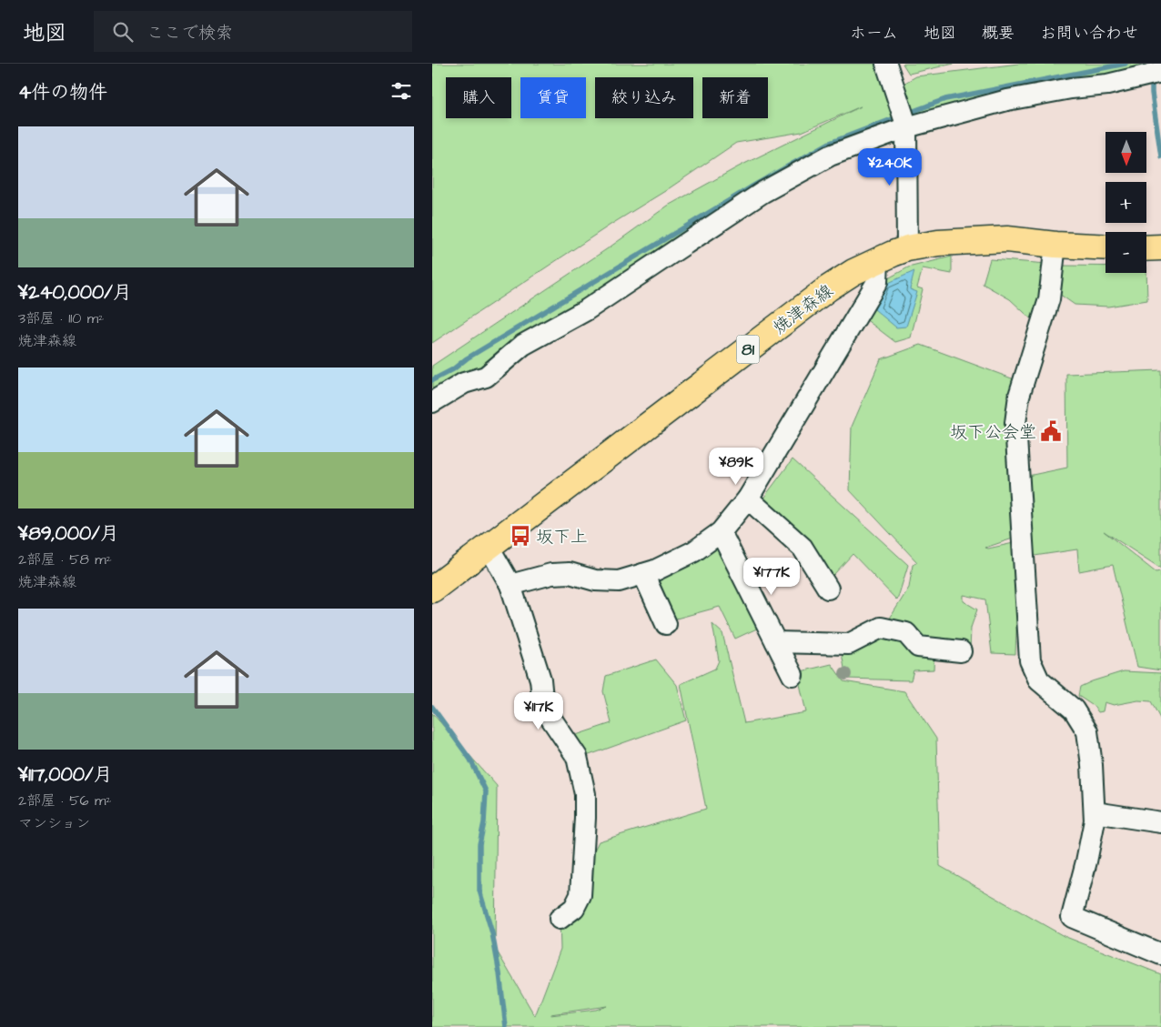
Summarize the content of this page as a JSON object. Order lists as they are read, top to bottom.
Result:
{
  "streets": {
    "main road": ["焼津森線", "81"]
  },
  "places": {
    "public building": ["坂下公会堂"],
    "bus stop": ["坂下上"]
  },
  "north": "bottom",
  "page": {
    "header": "地図",
    "search": "ここで検索",
    "nav": [
      "ホーム",
      "地図",
      "概要",
      "お問い合わせ"
    ],
    "heading": "4件の物件",
    "chip": [
      "購入",
      "賃貸",
      "絞り込み",
      "新着"
    ],
    "list": [
      {
        "name": "¥240,000/月",
        "note": "3部屋 · 110 m² · 焼津森線"
      },
      {
        "name": "¥89,000/月",
        "note": "2部屋 · 58 m² · 焼津森線"
      },
      {
        "name": "¥117,000/月",
        "note": "2部屋 · 56 m² · マンション"
      }
    ],
    "map_buttons": ["+", "−"],
    "price": [
      "¥240K",
      "¥89K",
      "¥177K",
      "¥117K"
    ]
  }
}
